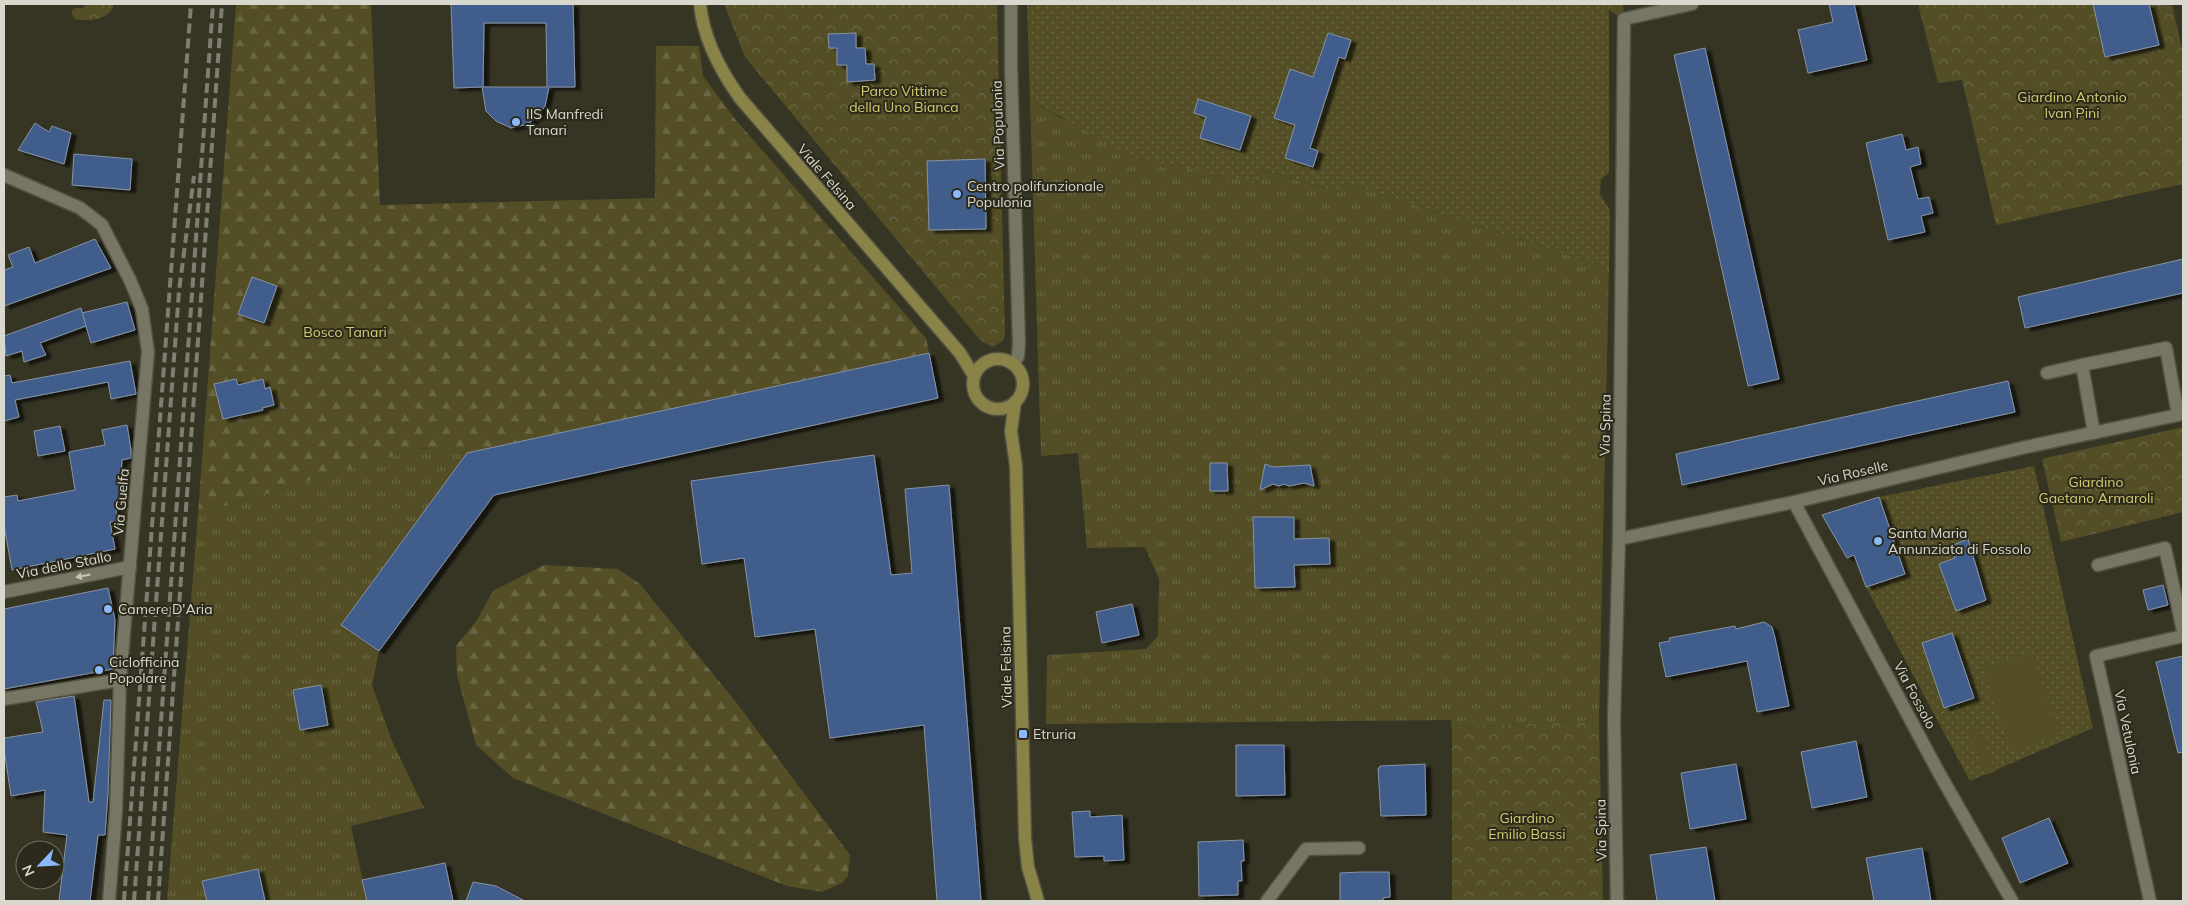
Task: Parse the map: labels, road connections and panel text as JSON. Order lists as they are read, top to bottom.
{
  "streets": {
    "street": [
      "Via Populonia",
      "Viale Felsina",
      "Via Spina",
      "Via Roselle",
      "Via Guelfa",
      "Via dello Stallo",
      "Via Fossolo",
      "Via Vetulonia"
    ]
  },
  "crossings": [
    ["Via Populonia", "Viale Felsina"],
    ["Via Spina", "Via Roselle"],
    ["Via Roselle", "Via Fossolo"],
    ["Via Guelfa", "Via dello Stallo"]
  ],
  "parks": [
    "Parco Vittime della Uno Bianca",
    "Giardino Antonio Ivan Pini",
    "Bosco Tanari",
    "Giardino Gaetano Armaroli",
    "Giardino Emilio Bassi"
  ],
  "places": {
    "other": [
      "IIS Manfredi Tanari",
      "Centro polifunzionale Populonia",
      "Santa Maria Annunziata di Fossolo",
      "Camere D'Aria",
      "Ciclofficina Popolare"
    ],
    "transit": ["Etruria"]
  },
  "north": "bottom left"
}
